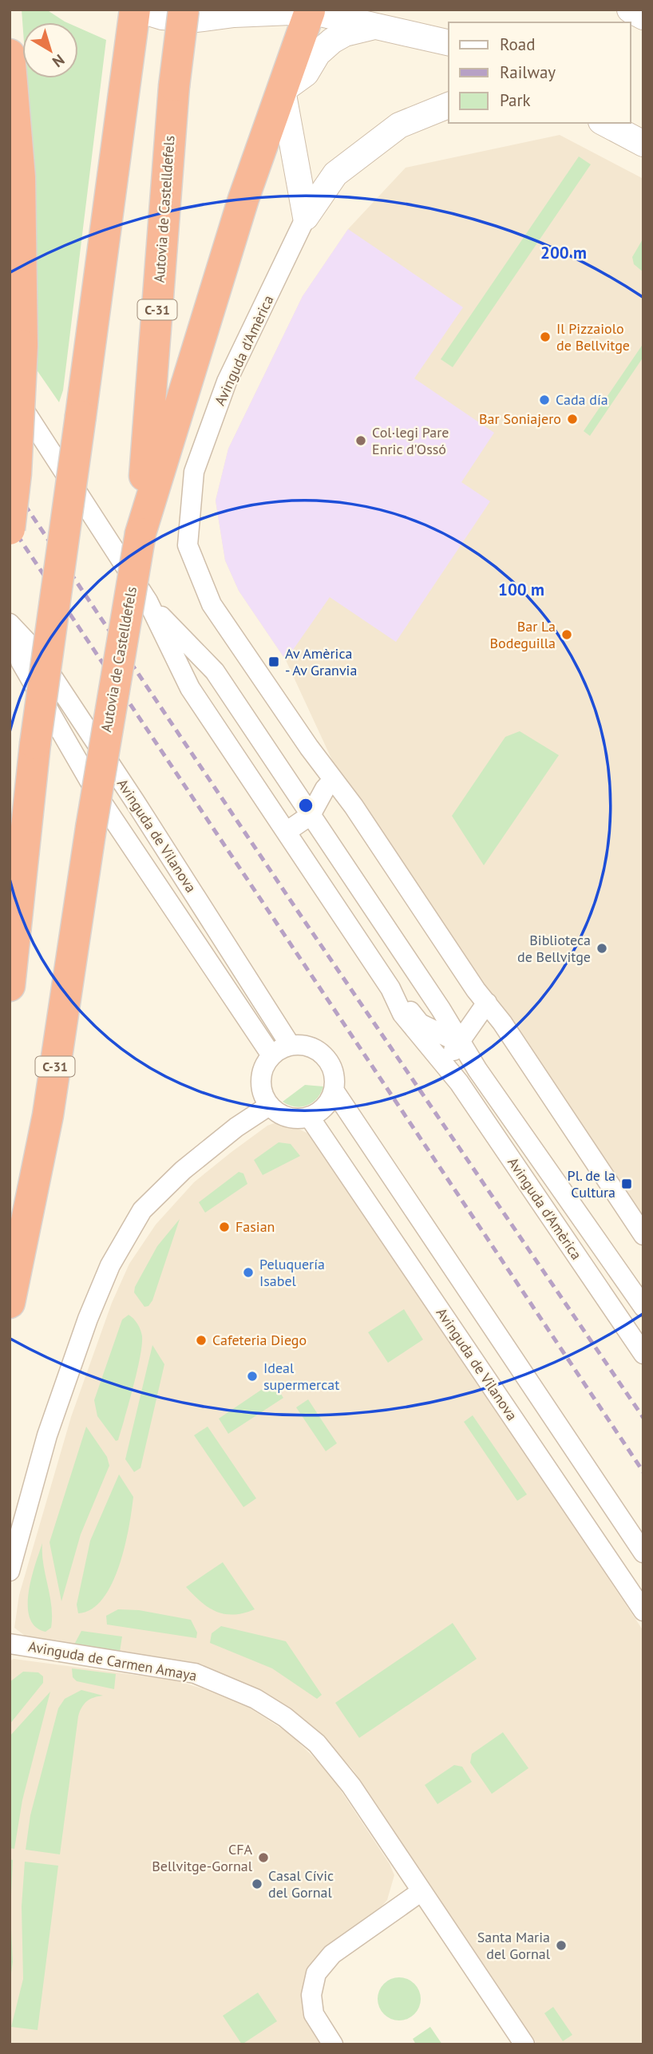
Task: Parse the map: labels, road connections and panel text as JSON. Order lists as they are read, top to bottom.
{
  "streets": {
    "highway": ["Autovia de Castelldefels", "C-31"],
    "street": ["Avinguda d'Amèrica", "Avinguda de Vilanova", "Avinguda de Carmen Amaya"]
  },
  "places": {
    "other": [
      "Il Pizzaiolo de Bellvitge",
      "Cada día",
      "Bar Soniajero",
      "Col·legi Pare Enric d'Ossó",
      "Bar La Bodeguilla",
      "Biblioteca de Bellvitge",
      "Fasian",
      "Peluquería Isabel",
      "Cafeteria Diego",
      "Ideal supermercat",
      "CFA Bellvitge-Gornal",
      "Casal Cívic del Gornal",
      "Santa Maria del Gornal"
    ],
    "transit": ["Av Amèrica - Av Granvia", "Pl. de la Cultura"]
  },
  "legend": ["Road", "Railway", "Park"],
  "north": "bottom right",
  "rings": ["200 m", "100 m"]
}
